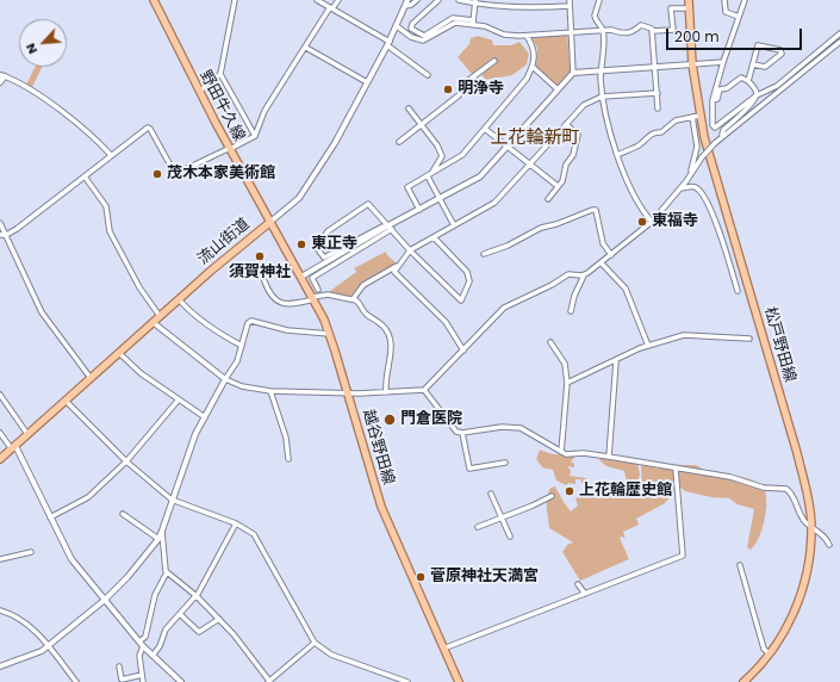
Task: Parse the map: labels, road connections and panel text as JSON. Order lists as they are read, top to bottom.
{
  "streets": {
    "main road": [
      "野田牛久線",
      "流山街道",
      "松戸野田線",
      "越谷野田線"
    ]
  },
  "crossings": [
    ["野田牛久線", "流山街道"],
    ["野田牛久線", "越谷野田線"],
    ["流山街道", "越谷野田線"]
  ],
  "districts": ["上花輪新町"],
  "places": [
    "明浄寺",
    "茂木本家美術館",
    "東福寺",
    "東正寺",
    "須賀神社",
    "門倉医院",
    "上花輪歴史館",
    "菅原神社天満宮"
  ],
  "scale_bar": "200 m",
  "north": "bottom left"
}
